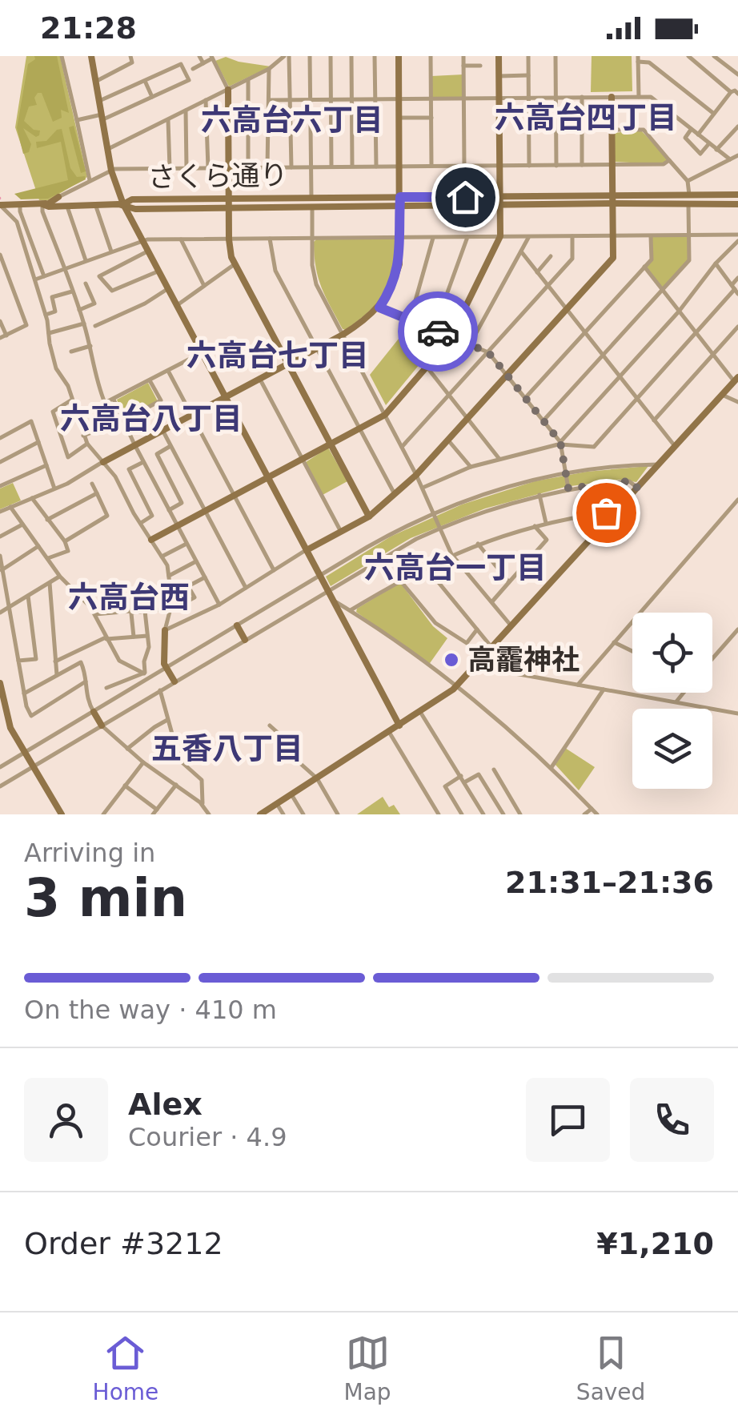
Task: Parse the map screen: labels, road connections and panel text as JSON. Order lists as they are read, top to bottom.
{
  "streets": {
    "street": ["さくら通り"]
  },
  "districts": [
    "六高台四丁目",
    "六高台六丁目",
    "六高台七丁目",
    "六高台八丁目",
    "六高台一丁目",
    "六高台西",
    "五香八丁目"
  ],
  "places": ["高靇神社"],
  "page": {
    "status": "21:28",
    "heading": ["3 min", "Arriving in", "21:31–21:36"],
    "panel": [
      "Alex",
      "Courier · 4.9",
      "Order #3212",
      "¥1,210"
    ],
    "bar": "On the way · 410 m",
    "tabs": ["Home", "Map", "Saved"]
  }
}
